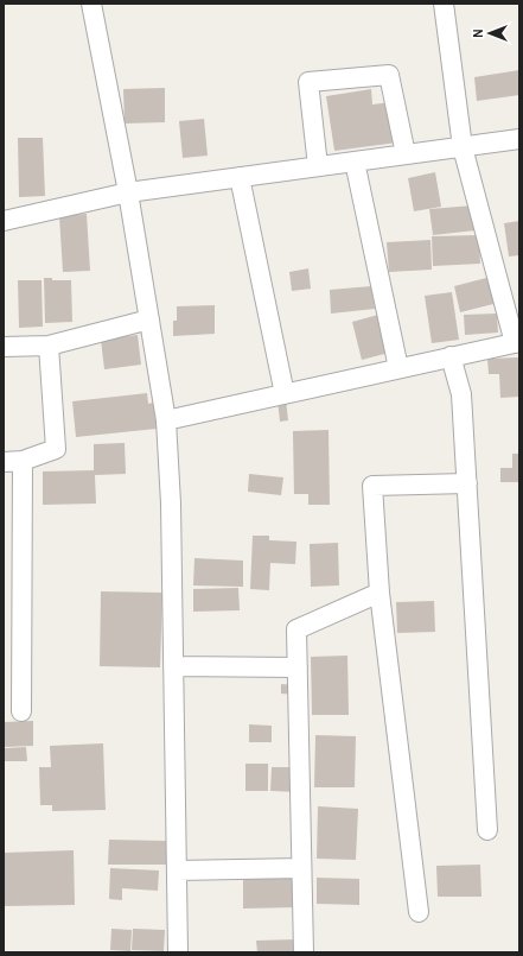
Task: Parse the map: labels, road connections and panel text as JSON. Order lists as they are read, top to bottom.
{
  "north": "left"
}
